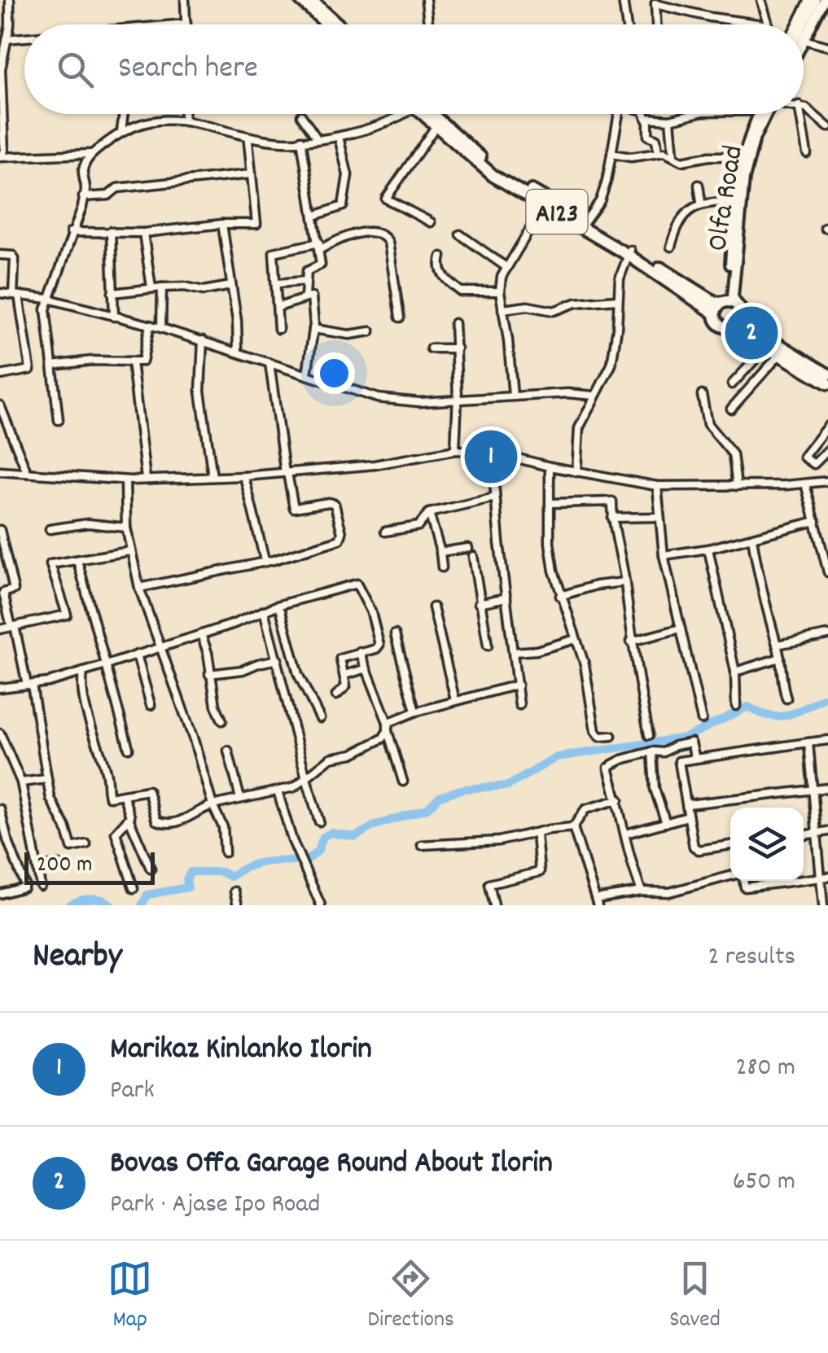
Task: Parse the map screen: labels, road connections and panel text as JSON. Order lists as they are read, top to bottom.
{
  "streets": {
    "highway": ["A123"],
    "main road": ["Olfa Road"]
  },
  "crossings": [
    ["Olfa Road", "A123"]
  ],
  "scale_bar": "200 m",
  "page": {
    "search": "Search here",
    "pins": ["2", "1"],
    "scale": "200 m",
    "heading": ["Nearby", "2 results"],
    "list": [
      {
        "mark": "1",
        "name": "Marikaz Kinlanko Ilorin",
        "note": "Park",
        "value": "280 m"
      },
      {
        "mark": "2",
        "name": "Bovas Offa Garage Round About Ilorin",
        "note": "Park · Ajase Ipo Road",
        "value": "650 m"
      }
    ],
    "nav": ["Map", "Directions", "Saved"]
  }
}
